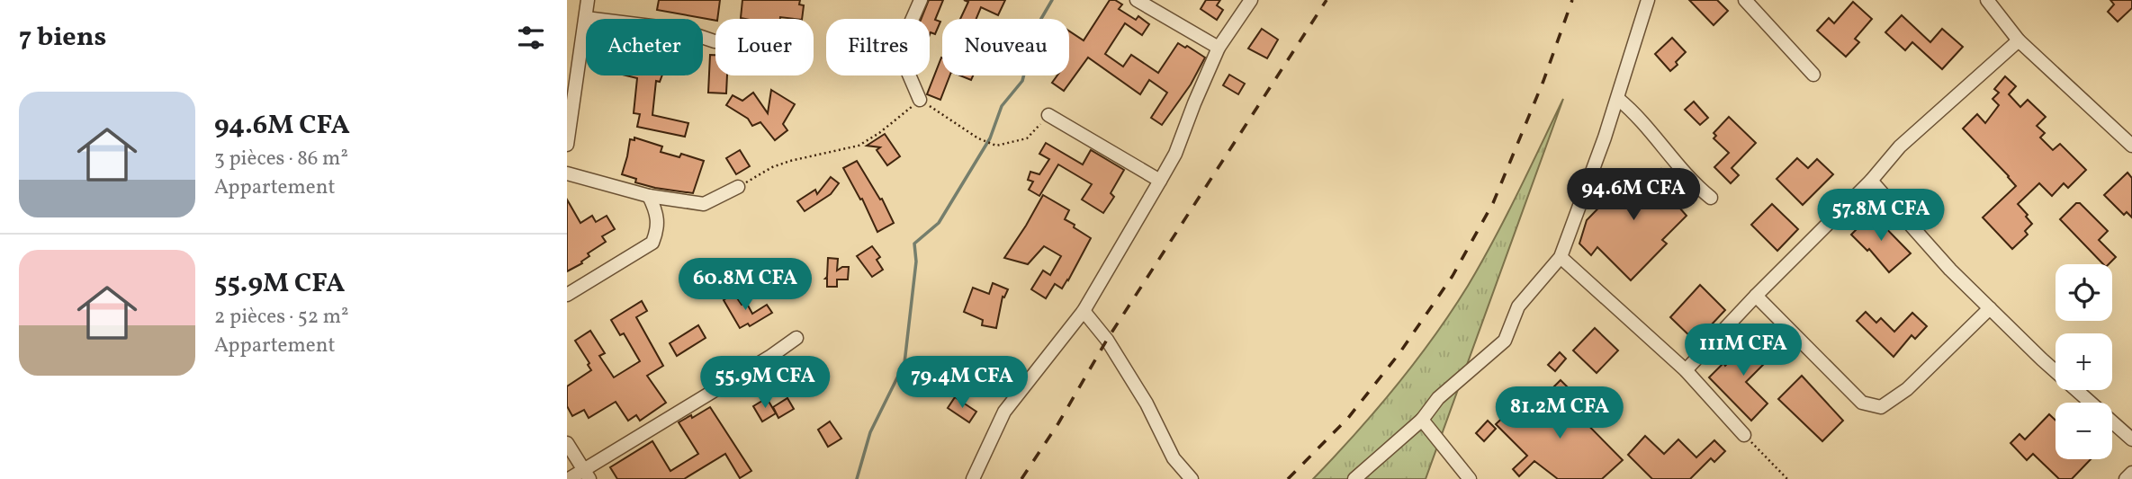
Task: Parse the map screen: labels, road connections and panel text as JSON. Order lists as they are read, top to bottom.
{
  "page": {
    "heading": "7 biens",
    "chip": [
      "Acheter",
      "Louer",
      "Filtres",
      "Nouveau"
    ],
    "list": [
      {
        "name": "94.6M CFA",
        "note": "3 pièces · 86 m² · Appartement"
      },
      {
        "name": "55.9M CFA",
        "note": "2 pièces · 52 m² · Appartement"
      }
    ],
    "price": [
      "94.6M CFA",
      "57.8M CFA",
      "60.8M CFA",
      "111M CFA",
      "55.9M CFA",
      "79.4M CFA",
      "81.2M CFA"
    ],
    "map_buttons": ["+", "−"]
  }
}
